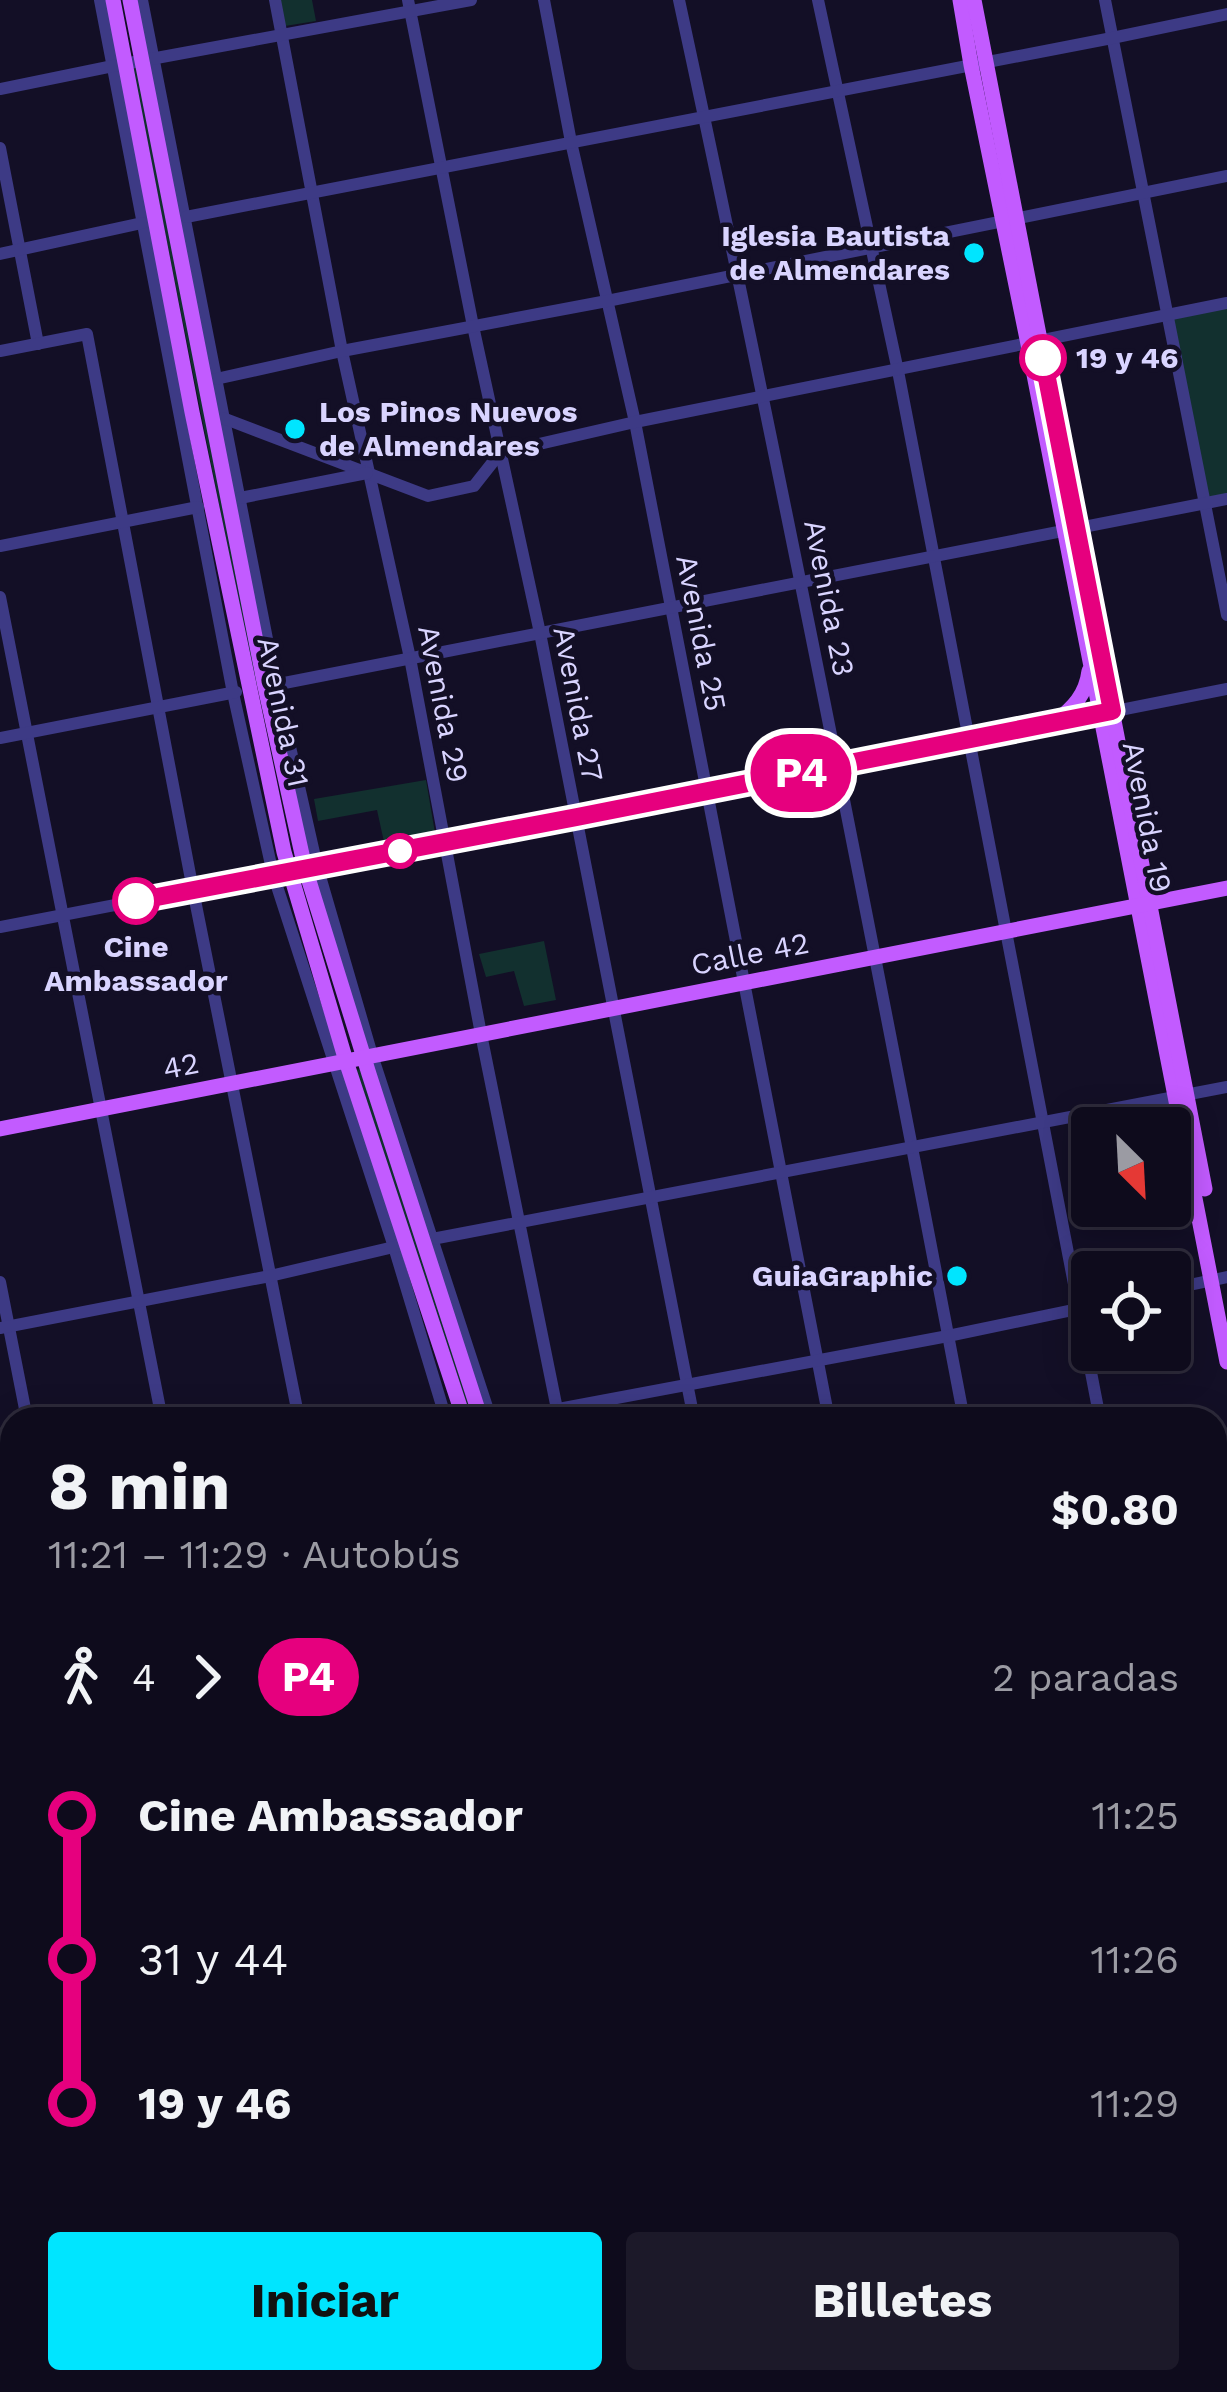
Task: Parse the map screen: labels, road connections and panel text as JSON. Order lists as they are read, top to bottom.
{
  "streets": {
    "main road": [
      "Avenida 31",
      "Avenida 19",
      "Calle 42",
      "42"
    ],
    "street": [
      "Avenida 23",
      "Avenida 25",
      "Avenida 29",
      "Avenida 27"
    ]
  },
  "crossings": [
    ["Avenida 23", "Calle 42"],
    ["Avenida 25", "Calle 42"],
    ["Avenida 29", "Calle 42"],
    ["Avenida 27", "Calle 42"],
    ["Avenida 31", "Calle 42"],
    ["Avenida 31", "42"],
    ["Avenida 19", "Calle 42"],
    ["Calle 42", "42"]
  ],
  "places": [
    "Iglesia Bautista de Almendares",
    "19 y 46",
    "Los Pinos Nuevos de Almendares",
    "Cine Ambassador",
    "GuiaGraphic"
  ],
  "lines": ["bus line P4"],
  "north": "bottom right",
  "page": {
    "on_map": "P4",
    "heading": ["8 min", "11:21 – 11:29 · Autobús", "$0.80"],
    "legs": ["4", "P4", "2 paradas"],
    "list": [
      {
        "name": "Cine Ambassador",
        "value": "11:25"
      },
      {
        "name": "31 y 44",
        "value": "11:26"
      },
      {
        "name": "19 y 46",
        "value": "11:29"
      }
    ],
    "buttons": ["Iniciar", "Billetes"]
  }
}
